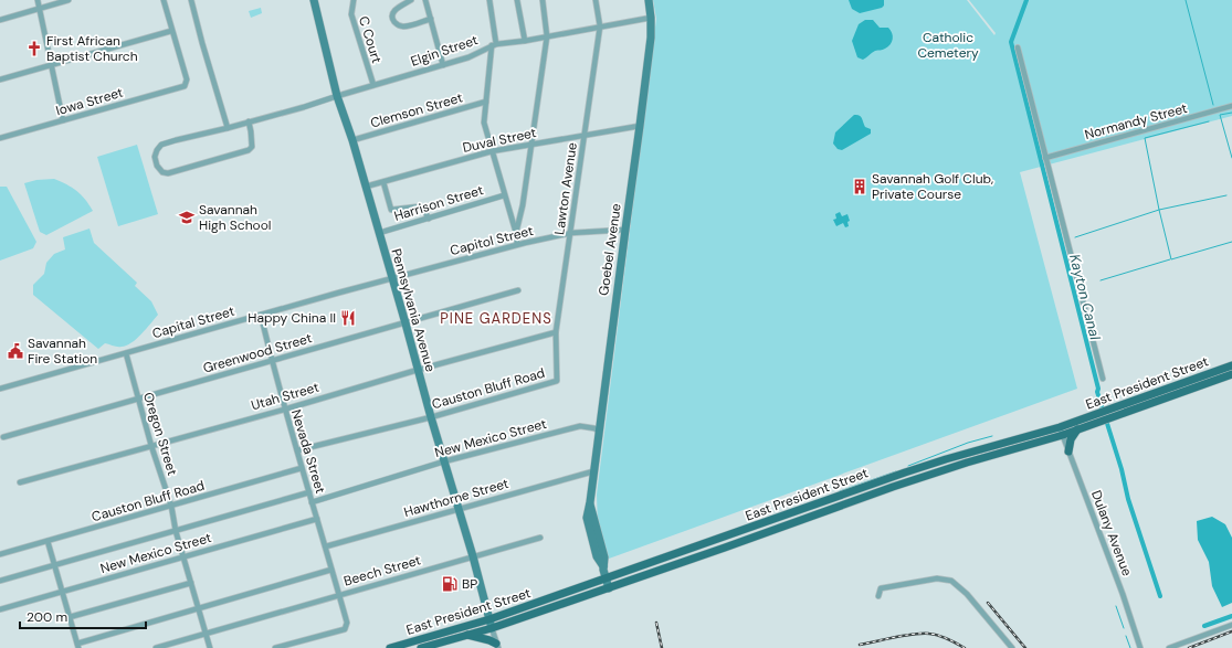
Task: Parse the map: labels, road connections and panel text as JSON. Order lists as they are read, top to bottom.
{
  "streets": {
    "main road": ["Goebel Avenue", "Pennsylvania Avenue", "East President Street"],
    "street": [
      "C Court",
      "Elgin Street",
      "Iowa Street",
      "Clemson Street",
      "Normandy Street",
      "Duval Street",
      "Lawton Avenue",
      "Harrison Street",
      "Capitol Street",
      "Capital Street",
      "Greenwood Street",
      "Causton Bluff Road",
      "Utah Street",
      "Oregon Street",
      "New Mexico Street",
      "Nevada Street",
      "Hawthorne Street",
      "Dulany Avenue",
      "Beech Street"
    ]
  },
  "crossings": [
    ["C Court", "Elgin Street"],
    ["Elgin Street", "Lawton Avenue"],
    ["Elgin Street", "Goebel Avenue"],
    ["Elgin Street", "Pennsylvania Avenue"],
    ["Clemson Street", "Pennsylvania Avenue"],
    ["Duval Street", "Lawton Avenue"],
    ["Duval Street", "Goebel Avenue"],
    ["Duval Street", "Pennsylvania Avenue"],
    ["Lawton Avenue", "Capitol Street"],
    ["Lawton Avenue", "Causton Bluff Road"],
    ["Lawton Avenue", "Utah Street"],
    ["Harrison Street", "Pennsylvania Avenue"],
    ["Capitol Street", "Goebel Avenue"],
    ["Capitol Street", "Pennsylvania Avenue"],
    ["Capitol Street", "Capital Street"],
    ["Goebel Avenue", "East President Street"],
    ["Goebel Avenue", "New Mexico Street"],
    ["Goebel Avenue", "Hawthorne Street"],
    ["Pennsylvania Avenue", "Capital Street"],
    ["Pennsylvania Avenue", "Greenwood Street"],
    ["Pennsylvania Avenue", "East President Street"],
    ["Pennsylvania Avenue", "Causton Bluff Road"],
    ["Pennsylvania Avenue", "Utah Street"],
    ["Pennsylvania Avenue", "New Mexico Street"],
    ["Pennsylvania Avenue", "Hawthorne Street"],
    ["Pennsylvania Avenue", "Beech Street"],
    ["Capital Street", "Oregon Street"],
    ["Capital Street", "Nevada Street"],
    ["Greenwood Street", "Oregon Street"],
    ["Greenwood Street", "Nevada Street"],
    ["East President Street", "Dulany Avenue"],
    ["Causton Bluff Road", "Oregon Street"],
    ["Causton Bluff Road", "Nevada Street"],
    ["Utah Street", "Oregon Street"],
    ["Utah Street", "Nevada Street"],
    ["Oregon Street", "New Mexico Street"],
    ["New Mexico Street", "Nevada Street"],
    ["Nevada Street", "Hawthorne Street"],
    ["Nevada Street", "Beech Street"]
  ],
  "districts": ["PINE GARDENS"],
  "water": ["Kayton Canal"],
  "parks": ["Catholic Cemetery"],
  "places": {
    "church": ["First African Baptist Church"],
    "building": ["Savannah Golf Club, Private Course"],
    "school or university": ["Savannah High School"],
    "restaurant": ["Happy China II"],
    "public building": ["Savannah Fire Station"],
    "fuel station": ["BP"]
  },
  "scale_bar": "200 m"
}
